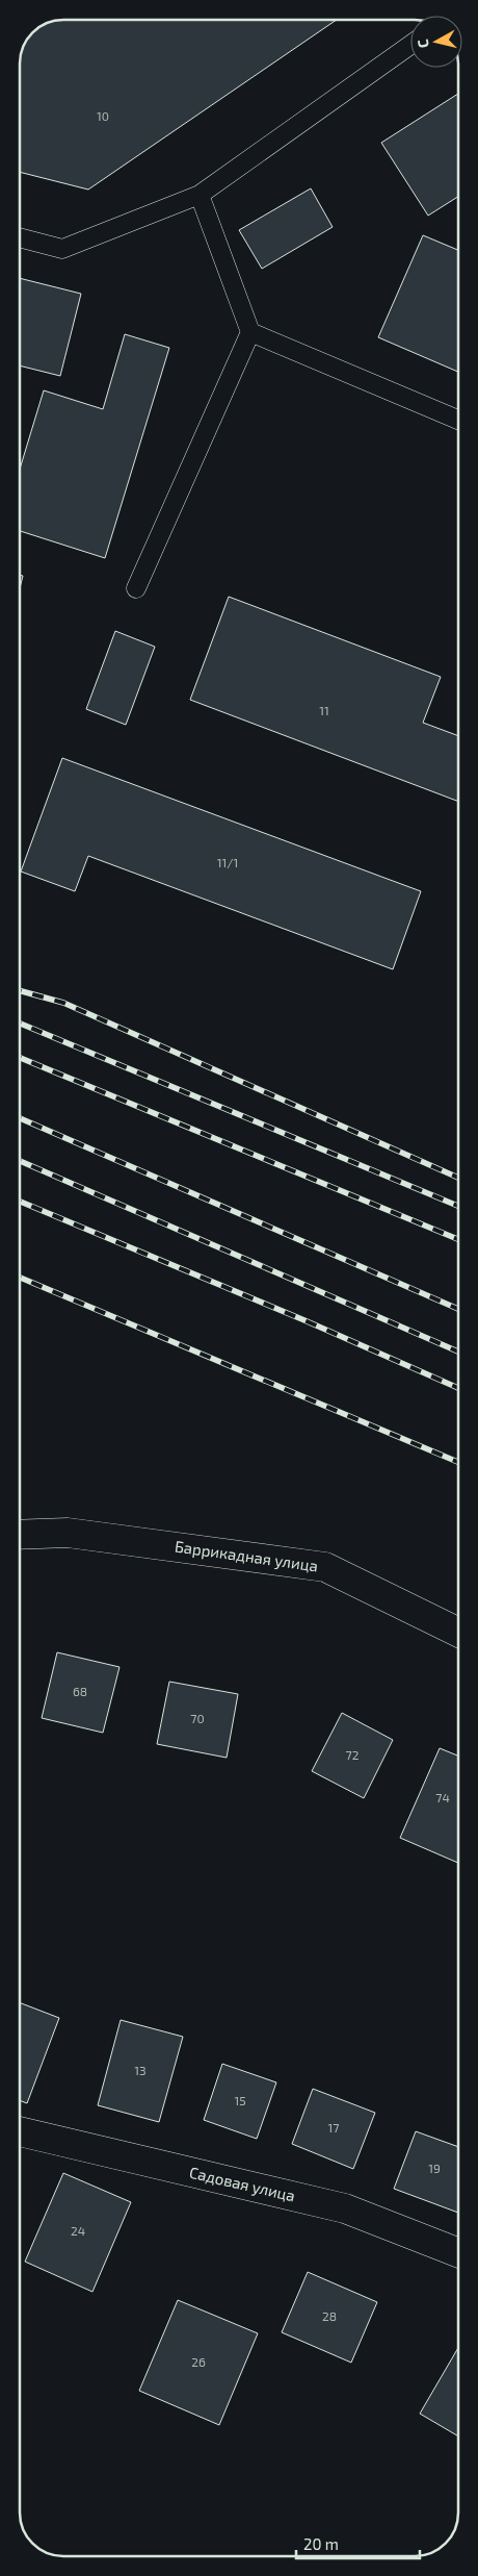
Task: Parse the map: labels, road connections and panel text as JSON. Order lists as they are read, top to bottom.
{
  "streets": {
    "street": ["Баррикадная улица", "Садовая улица"]
  },
  "house_numbers": [
    "10",
    "11",
    "11/1",
    "68",
    "70",
    "72",
    "74",
    "13",
    "15",
    "17",
    "19",
    "24",
    "28",
    "26"
  ],
  "scale_bar": "20 m",
  "north": "left"
}
